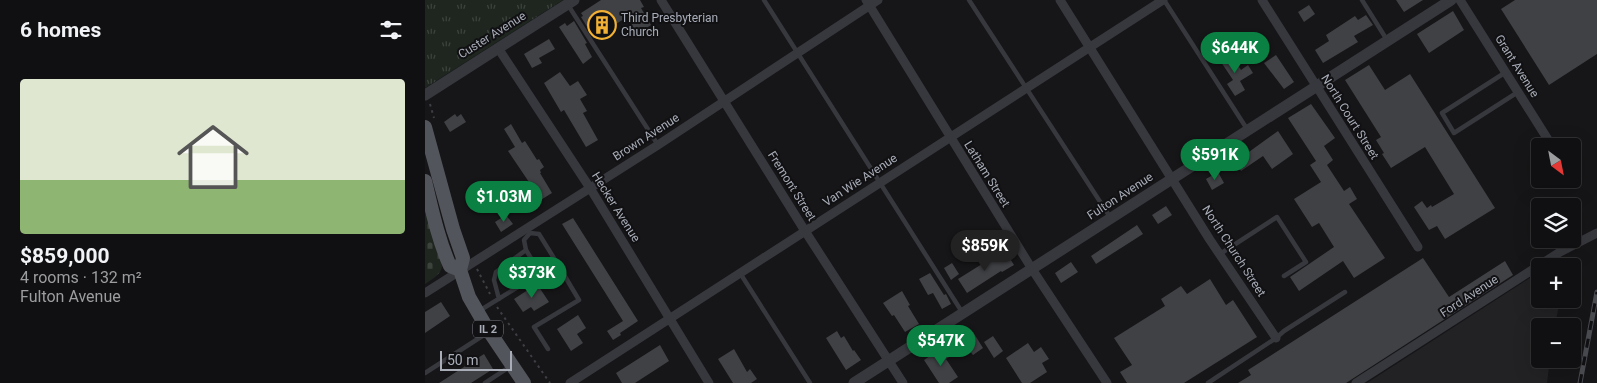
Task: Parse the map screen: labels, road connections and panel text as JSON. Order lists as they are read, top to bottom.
{
  "streets": {
    "main road": ["IL 2"],
    "street": [
      "Custer Avenue",
      "Grant Avenue",
      "North Court Street",
      "Brown Avenue",
      "Latham Street",
      "Van Wie Avenue",
      "Fremont Street",
      "Fulton Avenue",
      "Hecker Avenue",
      "North Church Street",
      "Ford Avenue"
    ]
  },
  "crossings": [
    ["Custer Avenue", "Hecker Avenue"],
    ["North Court Street", "Fulton Avenue"],
    ["Brown Avenue", "Latham Street"],
    ["Brown Avenue", "Fremont Street"],
    ["Brown Avenue", "Hecker Avenue"],
    ["Brown Avenue", "IL 2"],
    ["Latham Street", "Van Wie Avenue"],
    ["Latham Street", "Fulton Avenue"],
    ["Van Wie Avenue", "Fremont Street"],
    ["Van Wie Avenue", "Hecker Avenue"],
    ["Van Wie Avenue", "North Church Street"],
    ["Fremont Street", "Fulton Avenue"],
    ["Fulton Avenue", "North Church Street"]
  ],
  "places": {
    "building": ["Third Presbyterian Church"]
  },
  "scale_bar": "50 m",
  "north": "bottom right",
  "page": {
    "heading": "6 homes",
    "price": [
      "$644K",
      "$591K",
      "$1.03M",
      "$859K",
      "$373K",
      "$547K"
    ],
    "list": [
      {
        "name": "$859,000",
        "note": "4 rooms · 132 m² · Fulton Avenue"
      }
    ],
    "map_buttons": ["+", "−"],
    "scale": "50 m"
  }
}
